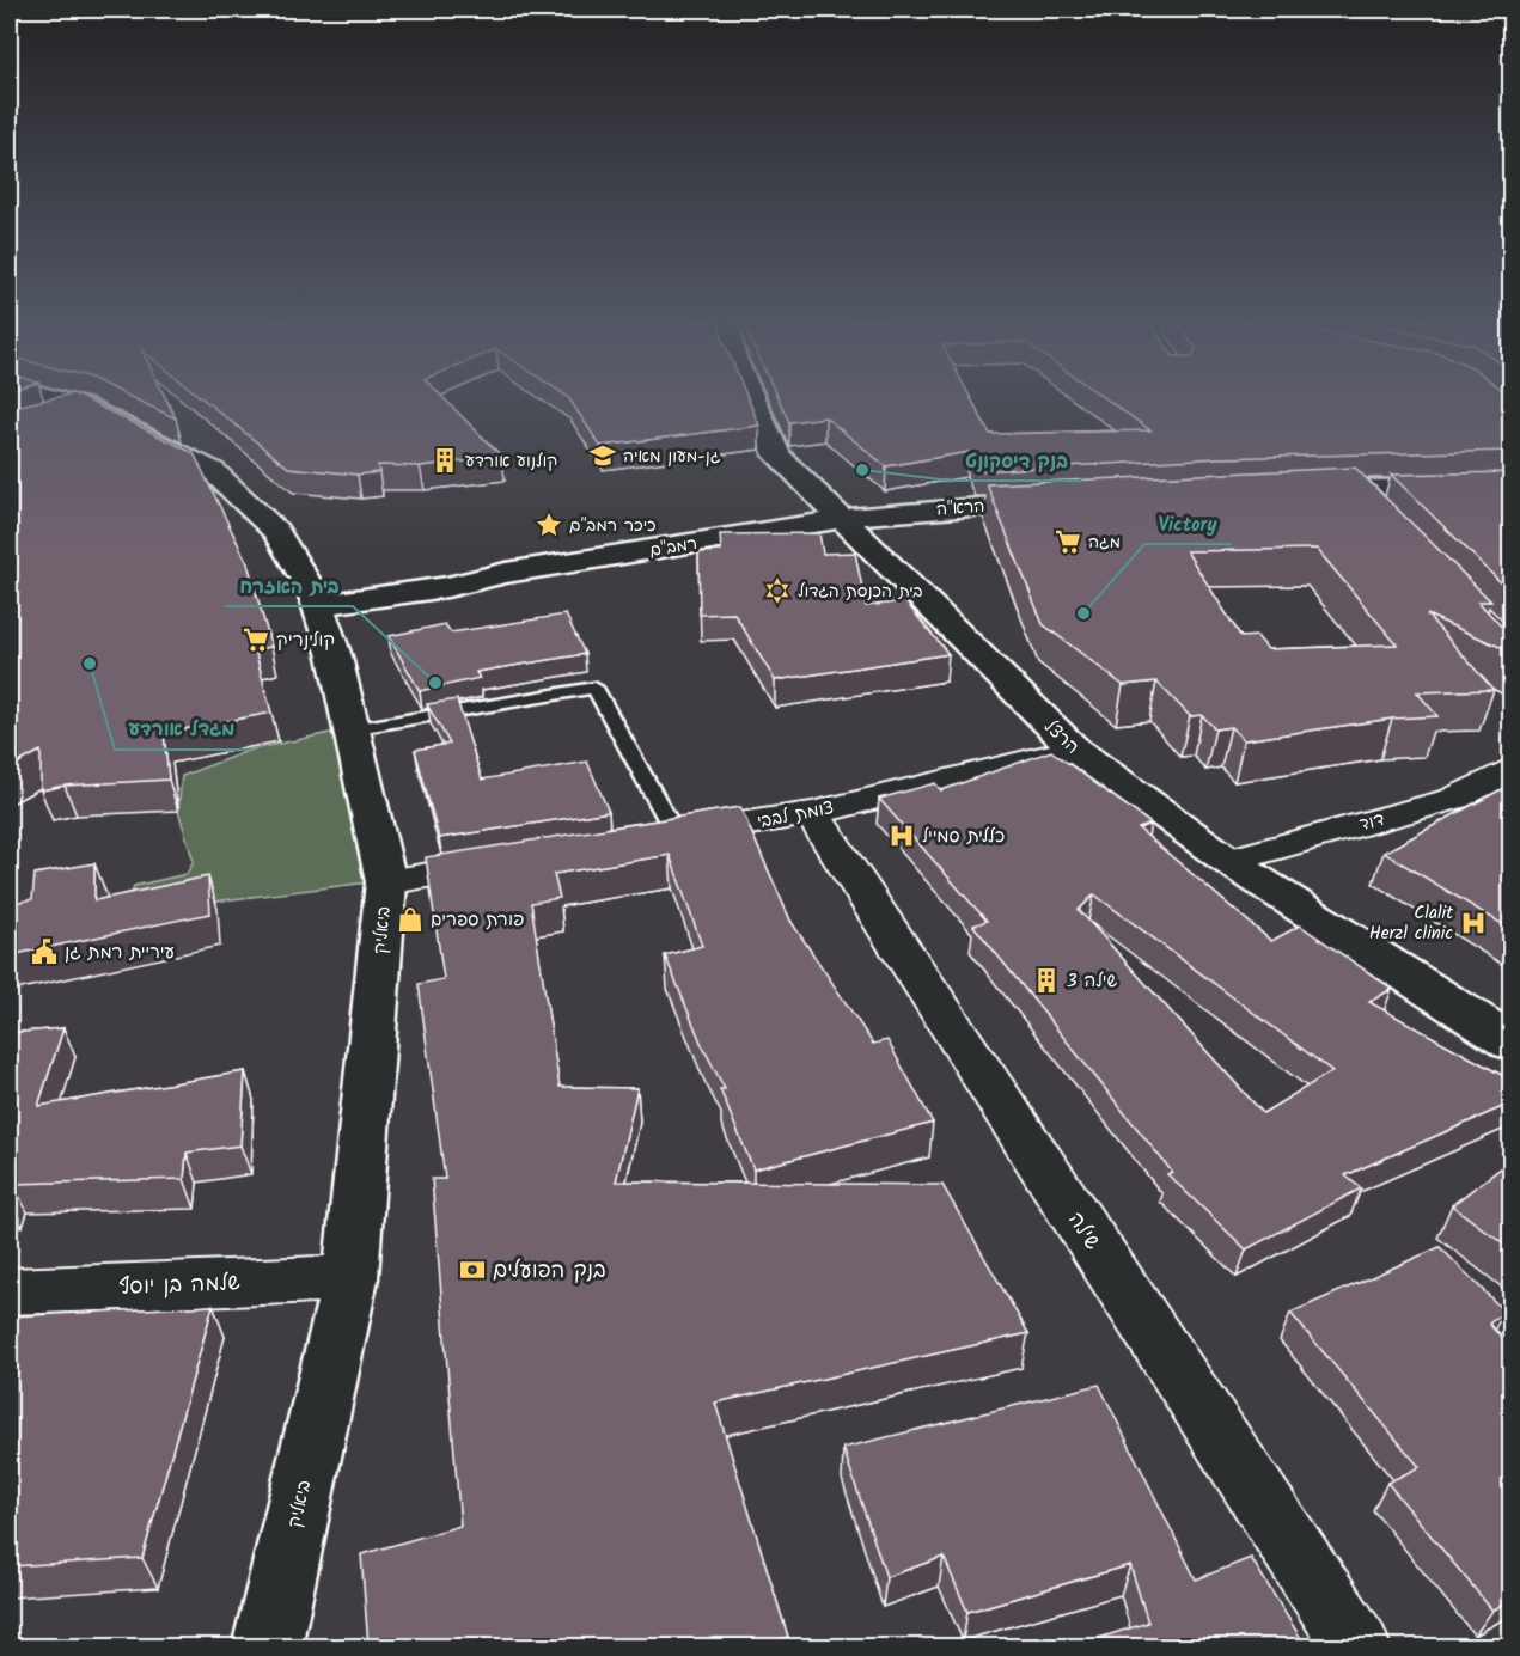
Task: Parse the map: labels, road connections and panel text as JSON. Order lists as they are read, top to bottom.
{
  "streets": {
    "street": [
      "הרא\"ה",
      "רמב\"ם",
      "הרצל",
      "צומת לבבי",
      "דוד",
      "ביאליק",
      "שילה",
      "שלמה בן יוסף"
    ]
  },
  "crossings": [
    ["הרא\"ה", "רמב\"ם"],
    ["הרא\"ה", "הרצל"],
    ["רמב\"ם", "הרצל"],
    ["רמב\"ם", "ביאליק"],
    ["הרצל", "צומת לבבי"],
    ["הרצל", "דוד"],
    ["צומת לבבי", "שילה"],
    ["ביאליק", "שלמה בן יוסף"]
  ],
  "places": {
    "school or university": ["גן-מעון מאיה"],
    "building": ["קולנוע אורדע", "שילה 3"],
    "other": [
      "בנק דיסקונט",
      "Victory",
      "מגדל אורדע",
      "בית האזרח"
    ],
    "place": ["כיכר רמב\"ם"],
    "supermarket": ["מגה", "קולינריק"],
    "synagogue": ["בית הכנסת הגדול"],
    "hospital": ["כללית סמייל", "Clalit Herzl clinic"],
    "shop": ["פורת ספרים"],
    "public building": ["עיריית רמת גן"],
    "bank": ["בנק הפועלים"]
  }
}
